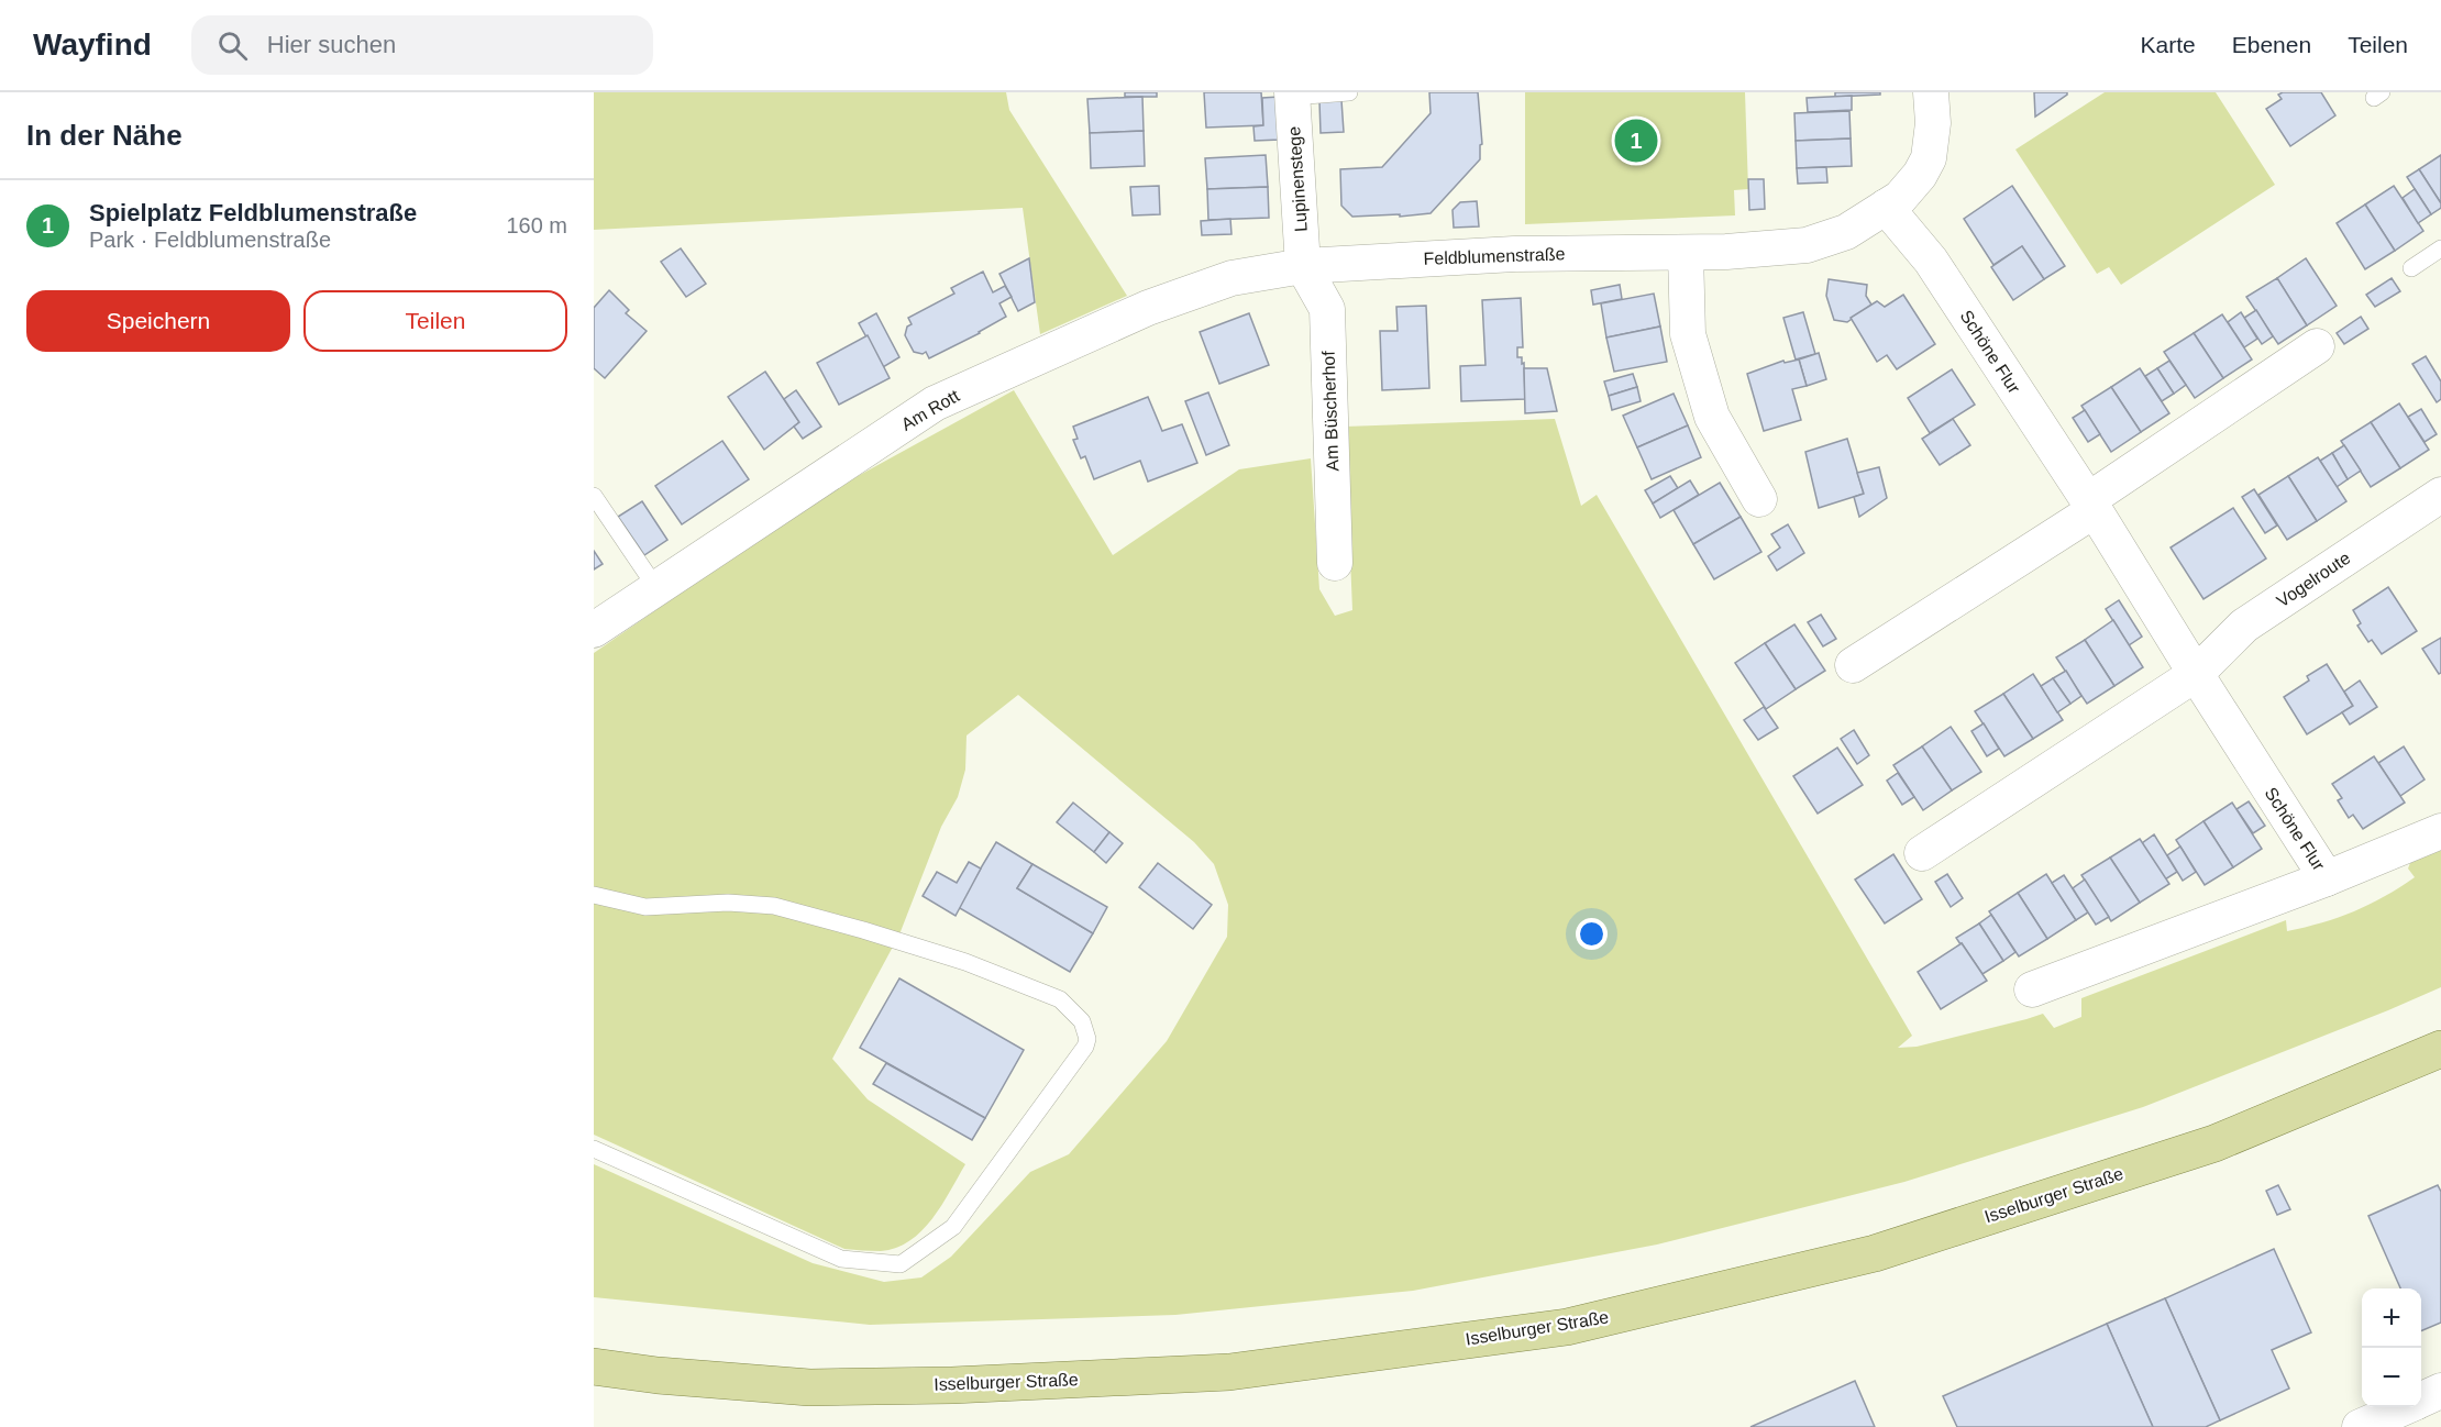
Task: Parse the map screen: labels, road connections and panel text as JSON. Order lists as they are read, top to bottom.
{
  "streets": {
    "main road": ["Isselburger Straße"],
    "street": [
      "Lupinenstege",
      "Feldblumenstraße",
      "Schöne Flur",
      "Am Rott",
      "Am Büscherhof",
      "Vogelroute"
    ]
  },
  "crossings": [
    ["Lupinenstege", "Feldblumenstraße"],
    ["Lupinenstege", "Am Rott"],
    ["Lupinenstege", "Am Büscherhof"],
    ["Feldblumenstraße", "Schöne Flur"],
    ["Feldblumenstraße", "Am Rott"],
    ["Feldblumenstraße", "Am Büscherhof"],
    ["Schöne Flur", "Vogelroute"],
    ["Am Rott", "Am Büscherhof"]
  ],
  "page": {
    "header": "Wayfind",
    "search": "Hier suchen",
    "nav": ["Karte", "Ebenen", "Teilen"],
    "heading": "In der Nähe",
    "pins": "1",
    "list": [
      {
        "mark": "1",
        "name": "Spielplatz Feldblumenstraße",
        "note": "Park · Feldblumenstraße",
        "value": "160 m"
      }
    ],
    "buttons": ["Speichern", "Teilen"],
    "map_buttons": ["+", "−"]
  }
}
